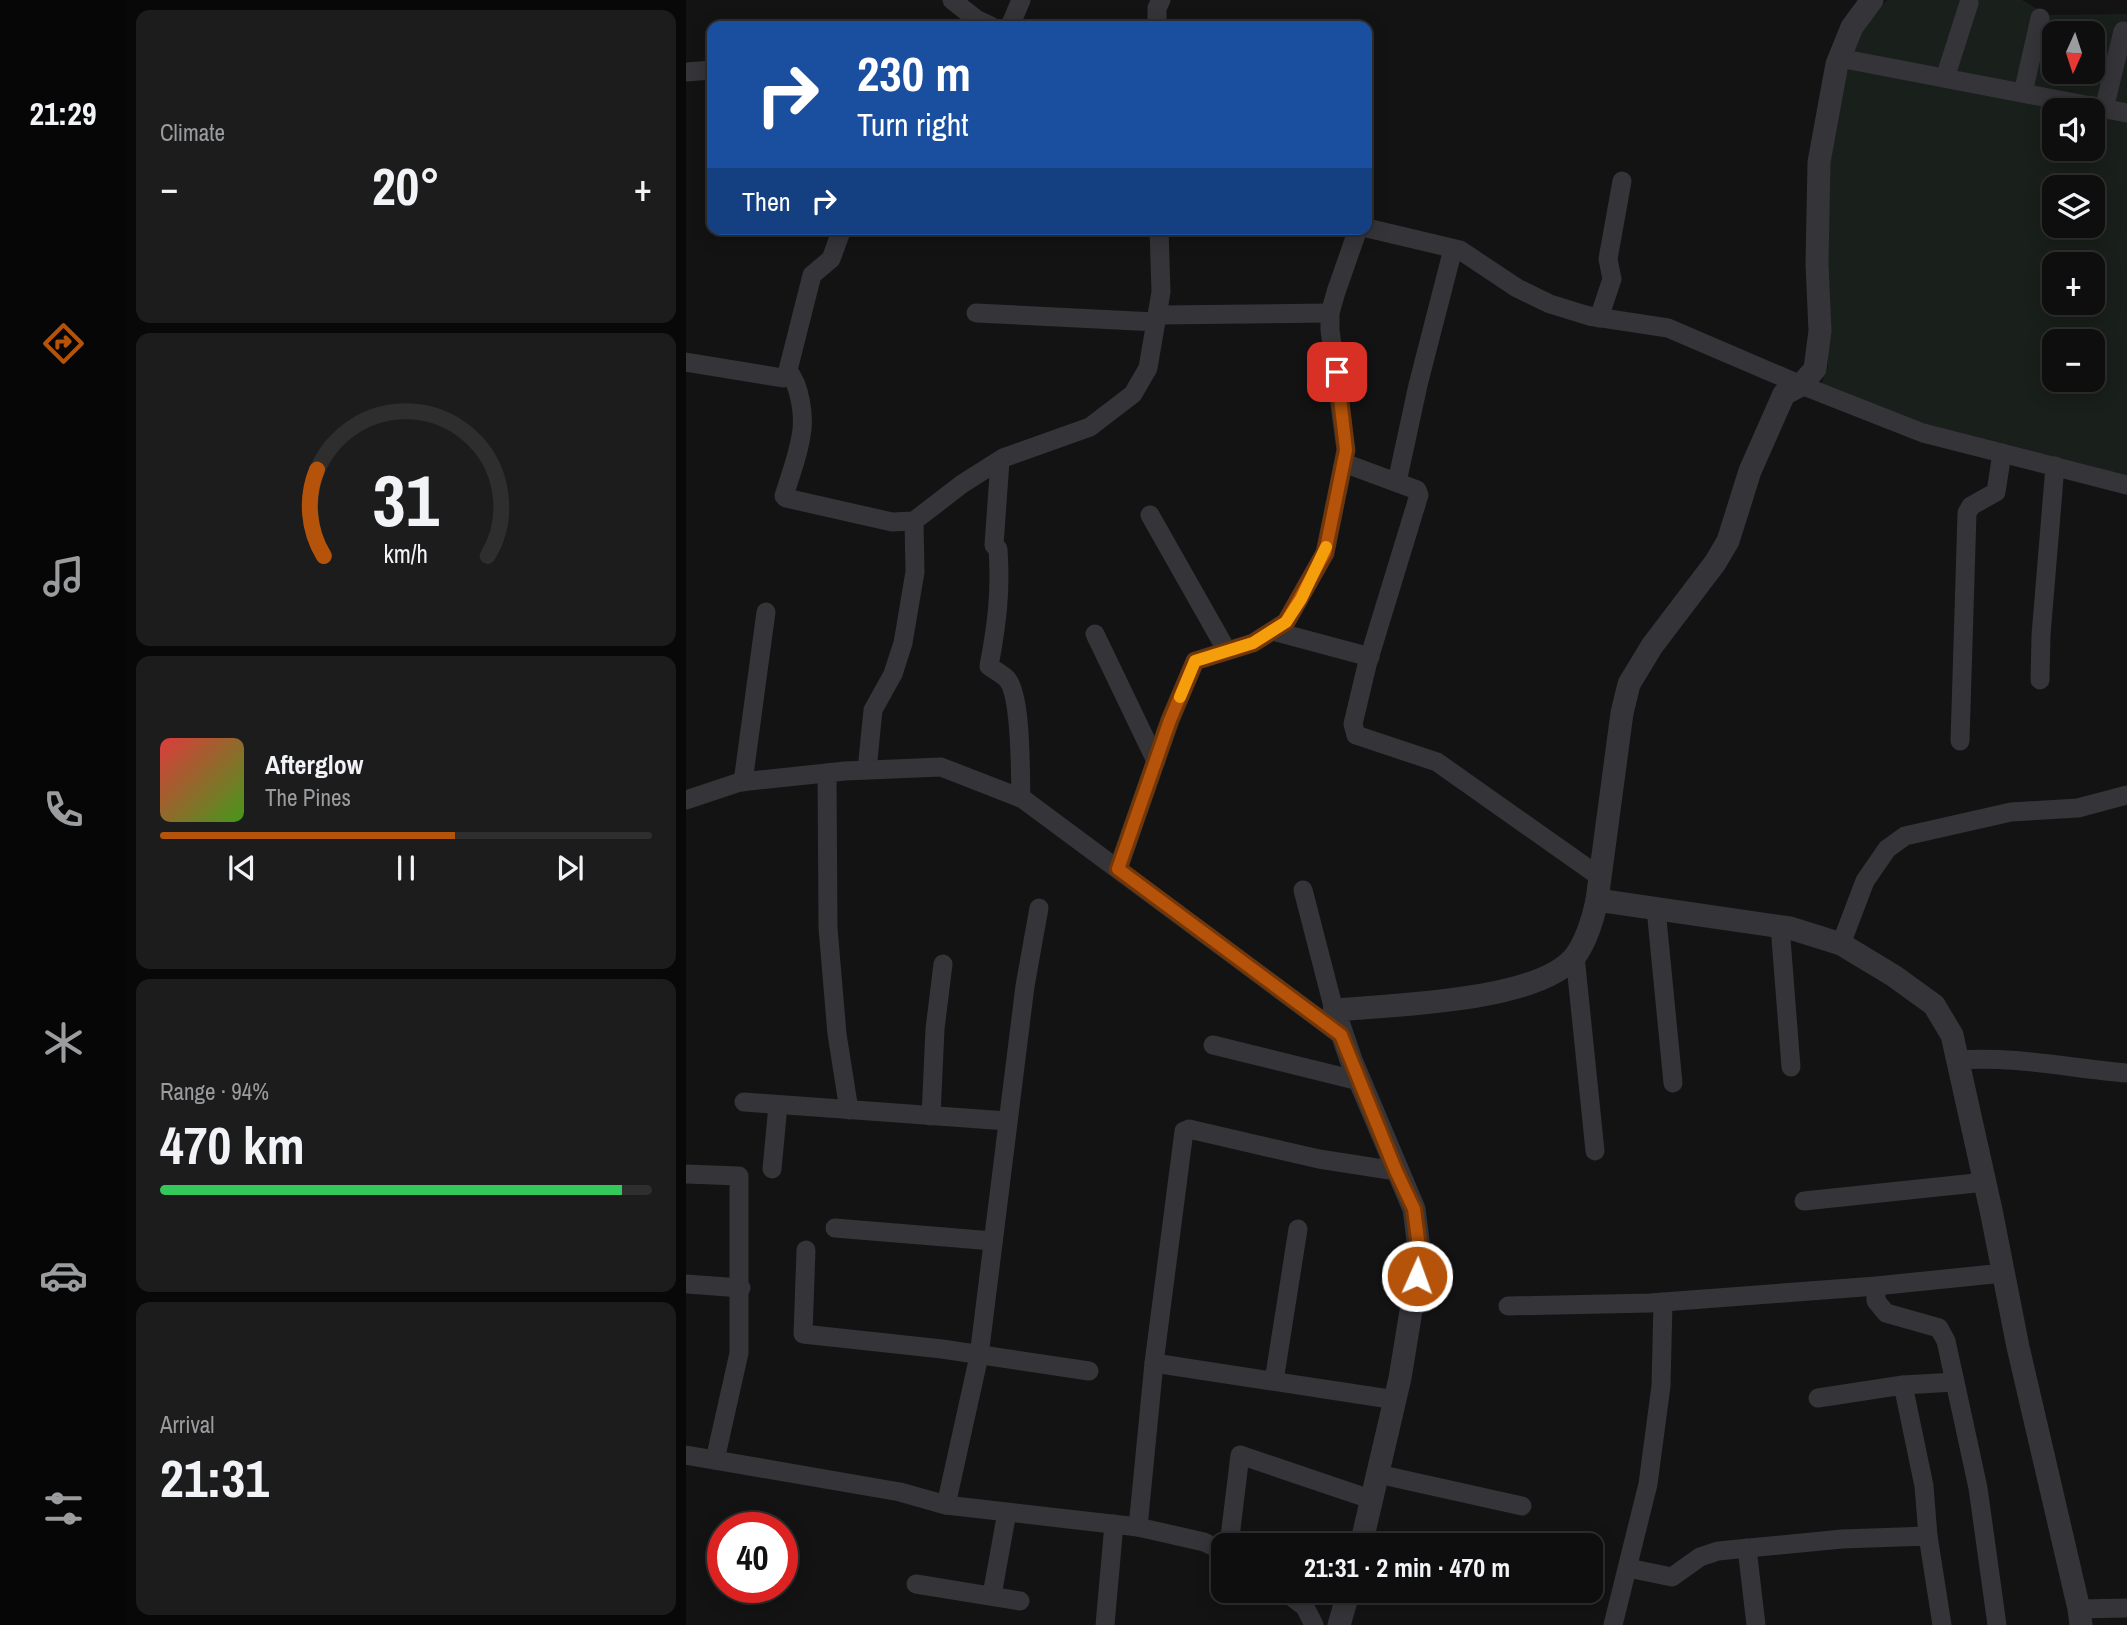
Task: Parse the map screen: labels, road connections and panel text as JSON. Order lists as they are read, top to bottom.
{
  "north": "bottom",
  "page": {
    "tabs": "21:29",
    "tile": [
      "Climate",
      ["Range · 94%", "470 km"],
      ["Arrival", "21:31"]
    ],
    "map_buttons": ["+", "−"],
    "turn": ["230 m", "Turn right"],
    "heat": ["−", "20°", "+"],
    "then": "Then",
    "song": ["Afterglow", "The Pines"],
    "limit": "40",
    "trip": "21:31 · 2 min · 470 m",
    "gauge": ["31", "km/h"]
  }
}
